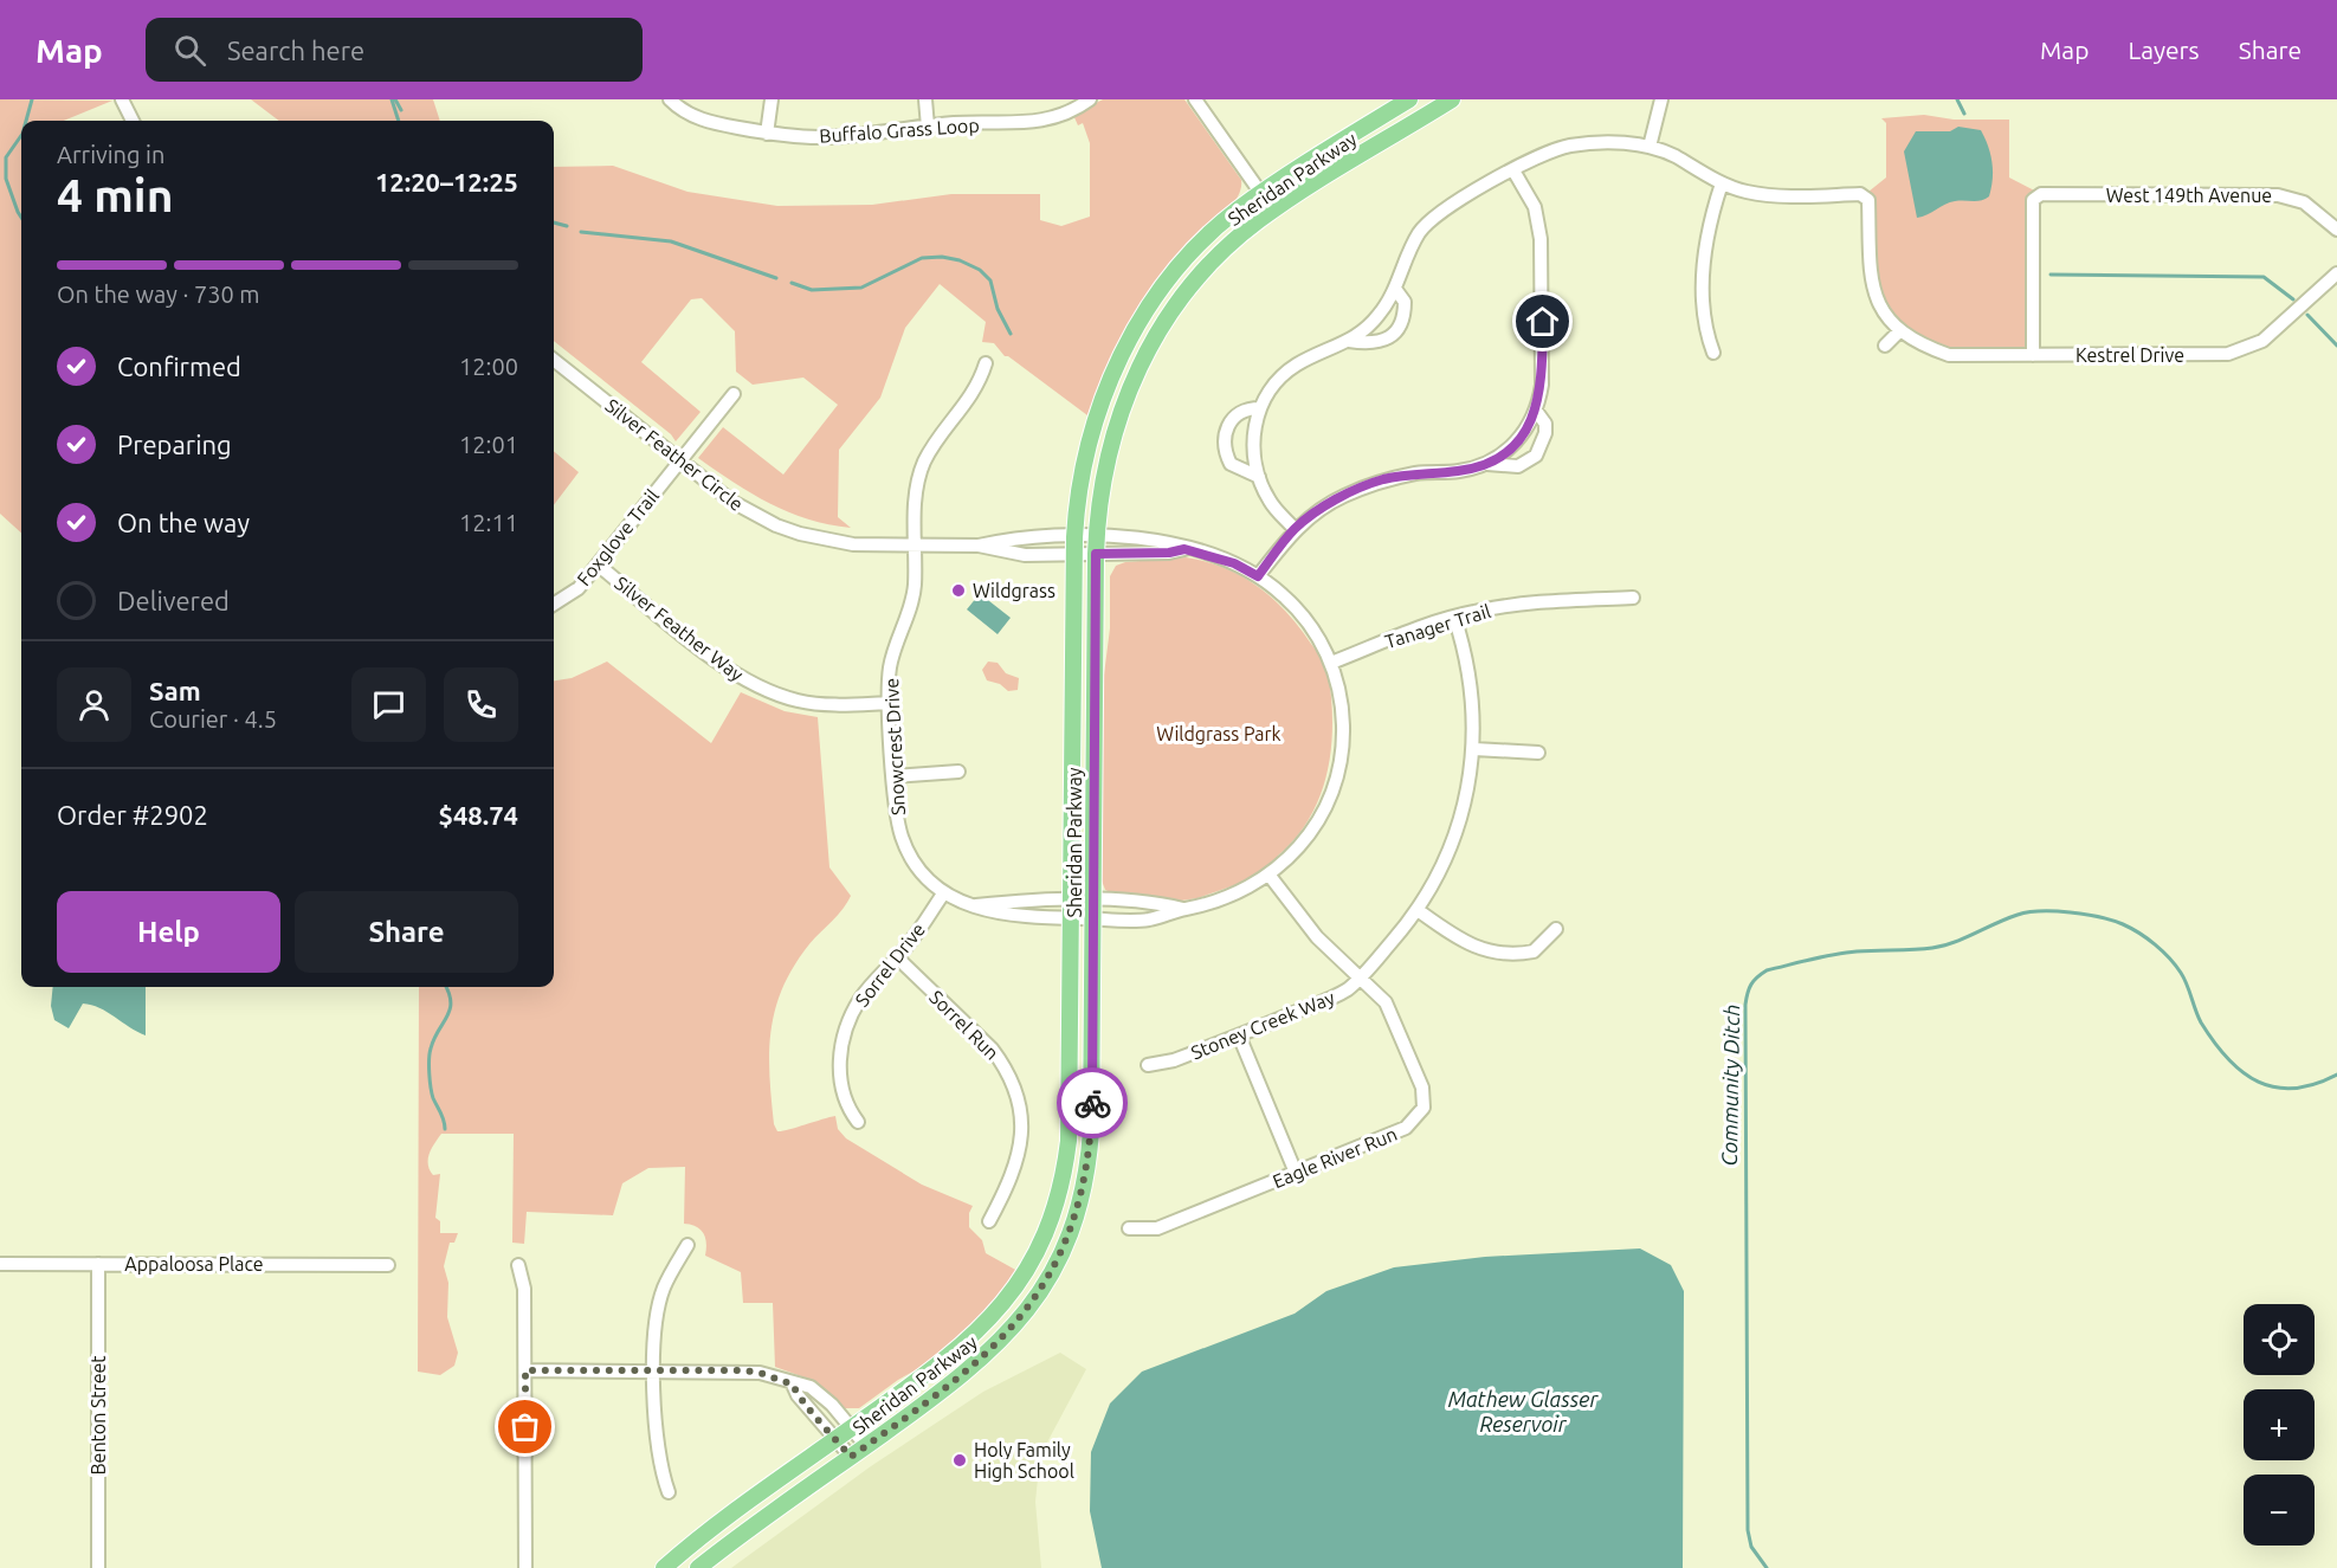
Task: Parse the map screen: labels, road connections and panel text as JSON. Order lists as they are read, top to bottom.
{
  "streets": {
    "main road": ["Sheridan Parkway"],
    "street": [
      "Buffalo Grass Loop",
      "West 149th Avenue",
      "Kestrel Drive",
      "Silver Feather Circle",
      "Foxglove Trail",
      "Tanager Trail",
      "Silver Feather Way",
      "Snowcrest Drive",
      "Sorrel Drive",
      "Sorrel Run",
      "Stoney Creek Way",
      "Eagle River Run",
      "Appaloosa Place",
      "Benton Street"
    ]
  },
  "crossings": [
    ["Sheridan Parkway", "Silver Feather Circle"],
    ["Sheridan Parkway", "Snowcrest Drive"],
    ["West 149th Avenue", "Kestrel Drive"],
    ["Silver Feather Circle", "Foxglove Trail"],
    ["Silver Feather Circle", "Snowcrest Drive"],
    ["Foxglove Trail", "Silver Feather Way"],
    ["Tanager Trail", "Snowcrest Drive"],
    ["Tanager Trail", "Stoney Creek Way"],
    ["Silver Feather Way", "Snowcrest Drive"],
    ["Snowcrest Drive", "Sorrel Drive"],
    ["Snowcrest Drive", "Eagle River Run"],
    ["Sorrel Drive", "Sorrel Run"],
    ["Stoney Creek Way", "Eagle River Run"],
    ["Appaloosa Place", "Benton Street"]
  ],
  "water": ["Community Ditch", "Mathew Glasser Reservoir"],
  "parks": ["Wildgrass Park"],
  "places": ["Wildgrass", "Holy Family High School"],
  "page": {
    "header": "Map",
    "search": "Search here",
    "nav": ["Map", "Layers", "Share"],
    "heading": ["4 min", "Arriving in", "12:20–12:25"],
    "panel": [
      "Sam",
      "Courier · 4.5",
      "Order #2902",
      "$48.74"
    ],
    "bar": "On the way · 730 m",
    "list": [
      ["Confirmed", "12:00"],
      ["Preparing", "12:01"],
      ["On the way", "12:11"],
      "Delivered"
    ],
    "buttons": ["Help", "Share"],
    "map_buttons": ["+", "−"]
  }
}
